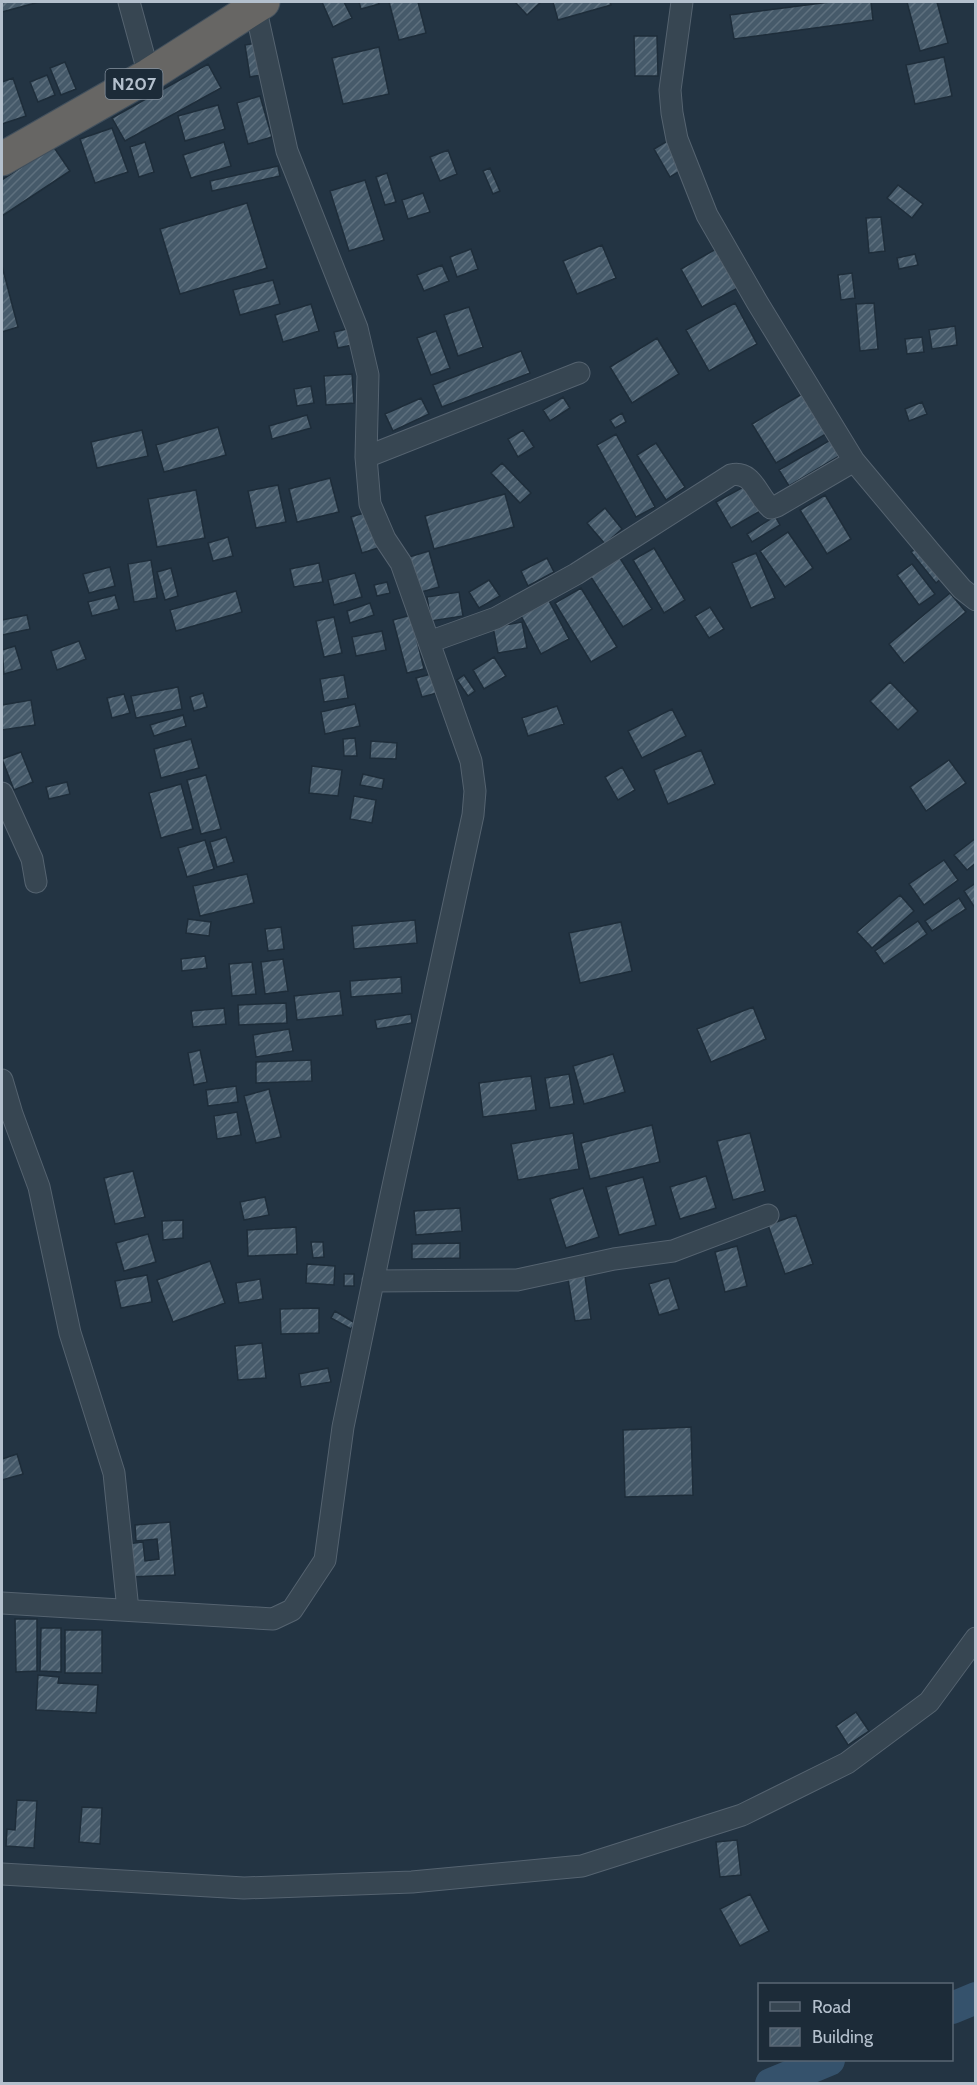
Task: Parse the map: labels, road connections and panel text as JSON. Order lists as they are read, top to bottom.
{
  "streets": {
    "highway": ["N207"]
  },
  "legend": ["Road", "Building"]
}
